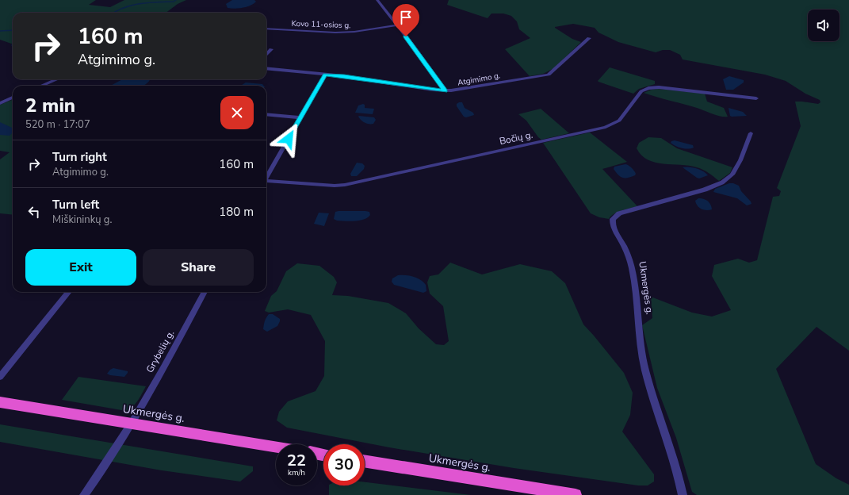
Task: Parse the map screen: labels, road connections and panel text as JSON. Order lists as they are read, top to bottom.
{
  "streets": {
    "highway": ["Ukmergės g."],
    "street": [
      "Kovo 11-osios g.",
      "Atgimimo g.",
      "Bočių g.",
      "Grybelių g."
    ]
  },
  "crossings": [
    ["Ukmergės g.", "Grybelių g."]
  ],
  "page": {
    "turn": ["160 m", "Atgimimo g."],
    "heading": ["2 min", "520 m · 17:07"],
    "list": [
      {
        "name": "Turn right",
        "note": "Atgimimo g.",
        "value": "160 m"
      },
      {
        "name": "Turn left",
        "note": "Miškininkų g.",
        "value": "180 m"
      }
    ],
    "buttons": ["Exit", "Share"],
    "speed": "22 km/h",
    "limit": "30"
  }
}
